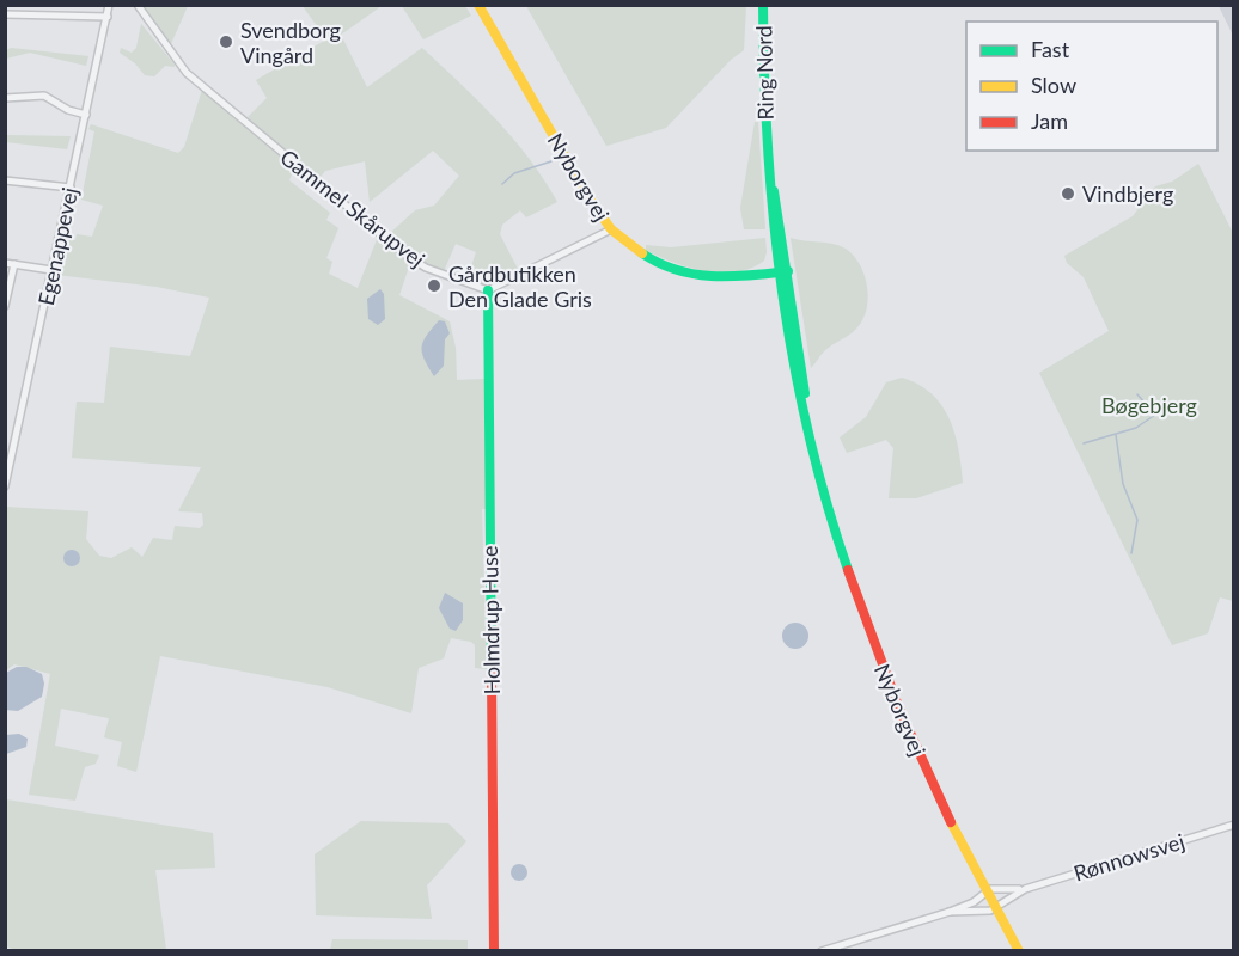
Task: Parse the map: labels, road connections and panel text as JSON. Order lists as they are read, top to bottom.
{
  "streets": {
    "street": [
      "Ring Nord",
      "Nyborgvej",
      "Gammel Skårupvej",
      "Egenappevej",
      "Holmdrup Huse",
      "Rønnowsvej"
    ]
  },
  "crossings": [
    ["Ring Nord", "Nyborgvej"],
    ["Nyborgvej", "Rønnowsvej"],
    ["Gammel Skårupvej", "Holmdrup Huse"]
  ],
  "parks": ["Bøgebjerg"],
  "places": ["Svendborg Vingård", "Vindbjerg", "Gårdbutikken Den Glade Gris"],
  "legend": ["Fast", "Slow", "Jam"]
}
